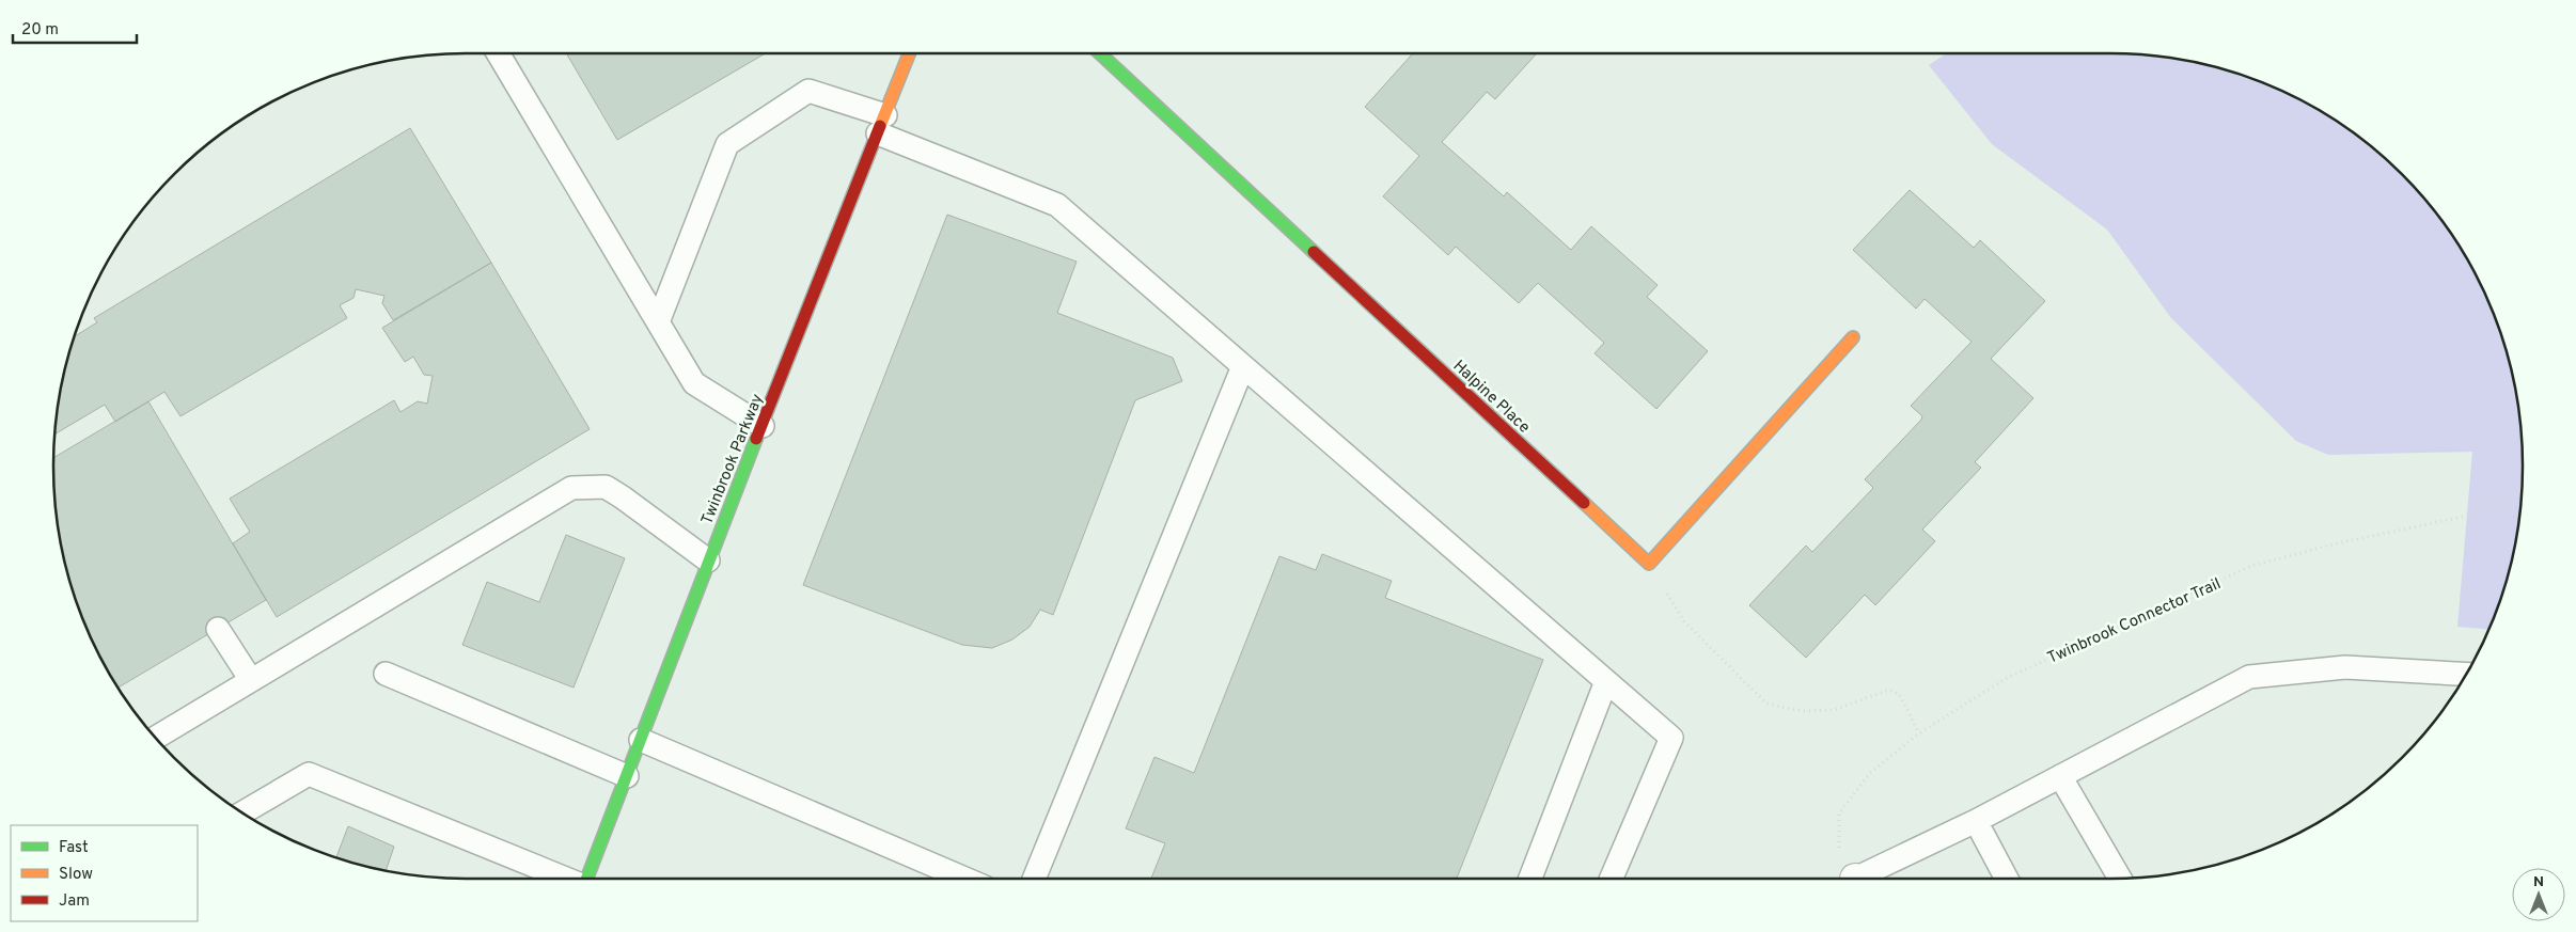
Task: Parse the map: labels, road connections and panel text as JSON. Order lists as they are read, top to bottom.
{
  "streets": {
    "street": ["Halpine Place", "Twinbrook Parkway"],
    "path": ["Twinbrook Connector Trail"]
  },
  "legend": ["Fast", "Slow", "Jam"],
  "scale_bar": "20 m",
  "north": "top"
}
